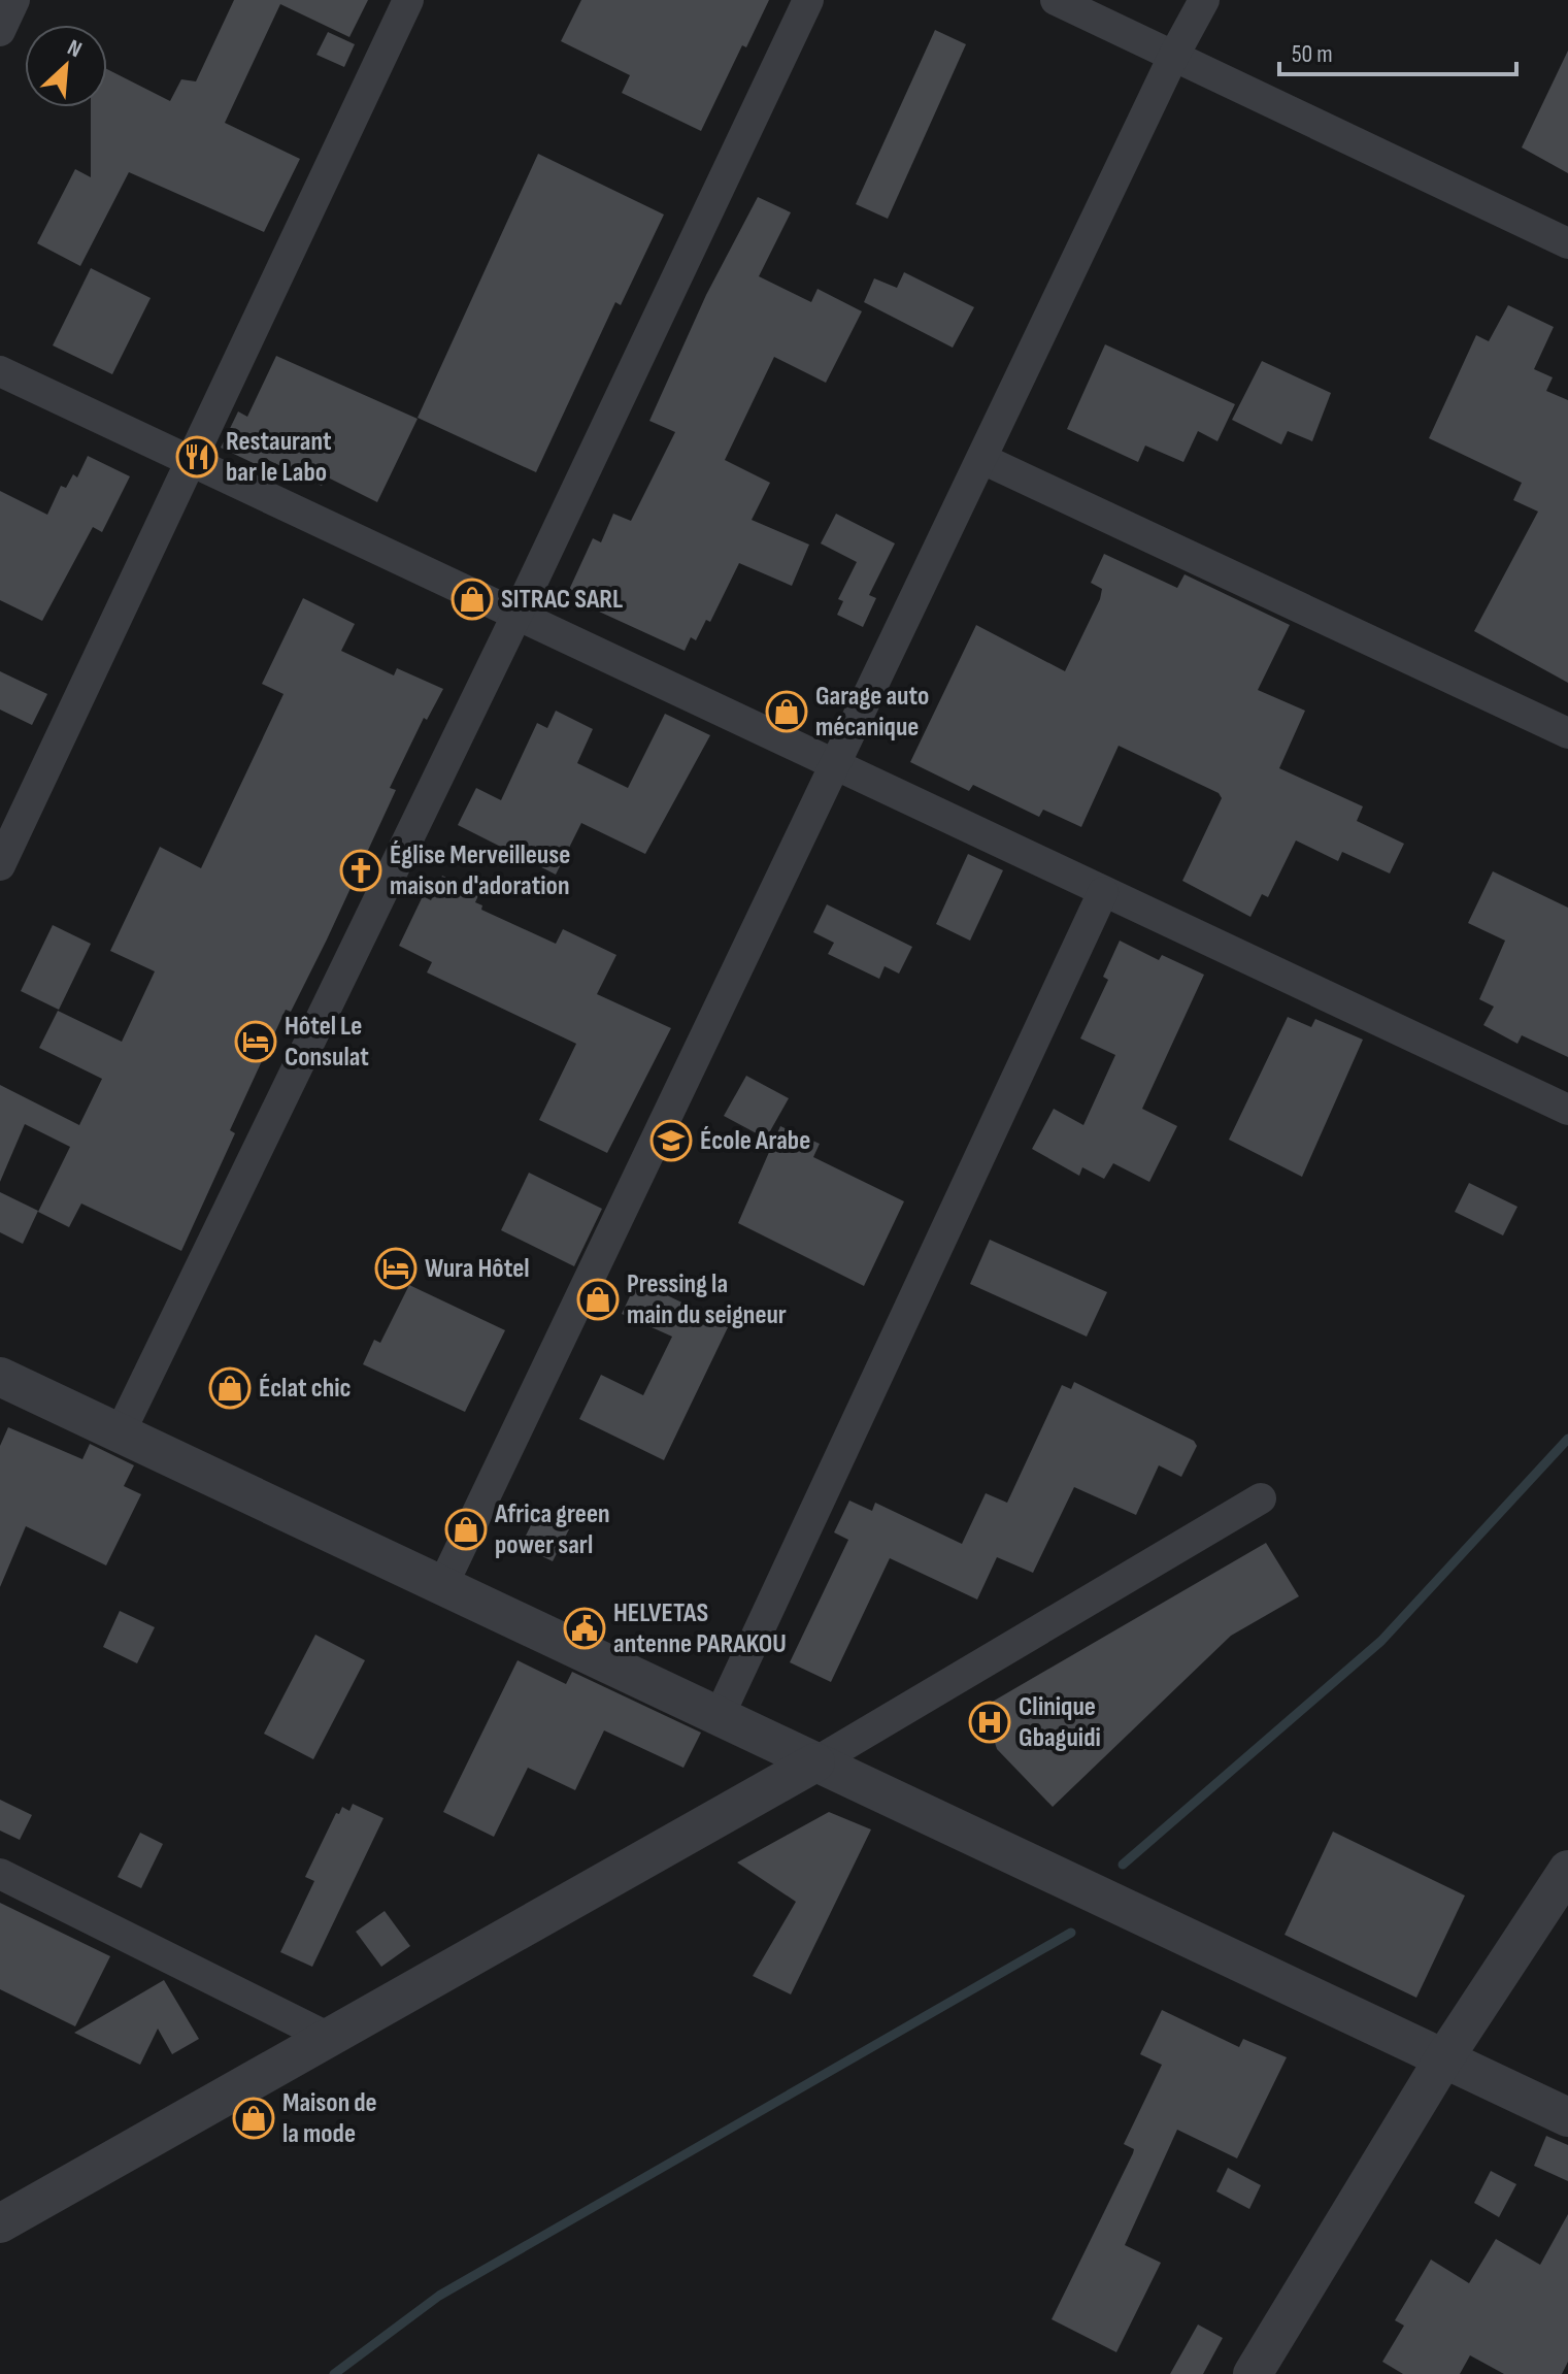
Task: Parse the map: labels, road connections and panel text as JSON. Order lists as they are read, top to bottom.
{
  "places": {
    "restaurant": ["Restaurant bar le Labo"],
    "shop": [
      "SITRAC SARL",
      "Garage auto mécanique",
      "Pressing la main du seigneur",
      "Éclat chic",
      "Africa green power sarl",
      "Maison de la mode"
    ],
    "church": ["Église Merveilleuse maison d'adoration"],
    "hotel": ["Hôtel Le Consulat", "Wura Hôtel"],
    "school or university": ["École Arabe"],
    "public building": ["HELVETAS antenne PARAKOU"],
    "hospital": ["Clinique Gbaguidi"]
  },
  "scale_bar": "50 m",
  "north": "top right"
}
